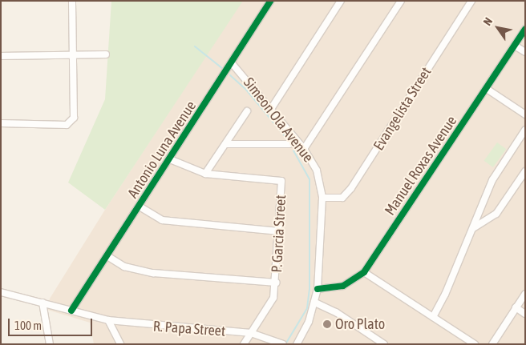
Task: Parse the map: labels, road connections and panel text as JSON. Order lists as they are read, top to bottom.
{
  "streets": {
    "street": [
      "Evangelista Street",
      "Simeon Ola Avenue",
      "Antonio Luna Avenue",
      "Manuel Roxas Avenue",
      "P. Garcia Street",
      "R. Papa Street"
    ]
  },
  "crossings": [
    ["Evangelista Street", "Simeon Ola Avenue"],
    ["Simeon Ola Avenue", "Antonio Luna Avenue"],
    ["Simeon Ola Avenue", "Manuel Roxas Avenue"],
    ["Antonio Luna Avenue", "P. Garcia Street"],
    ["Antonio Luna Avenue", "R. Papa Street"],
    ["P. Garcia Street", "R. Papa Street"]
  ],
  "places": ["Oro Plato"],
  "scale_bar": "100 m",
  "north": "top left"
}
